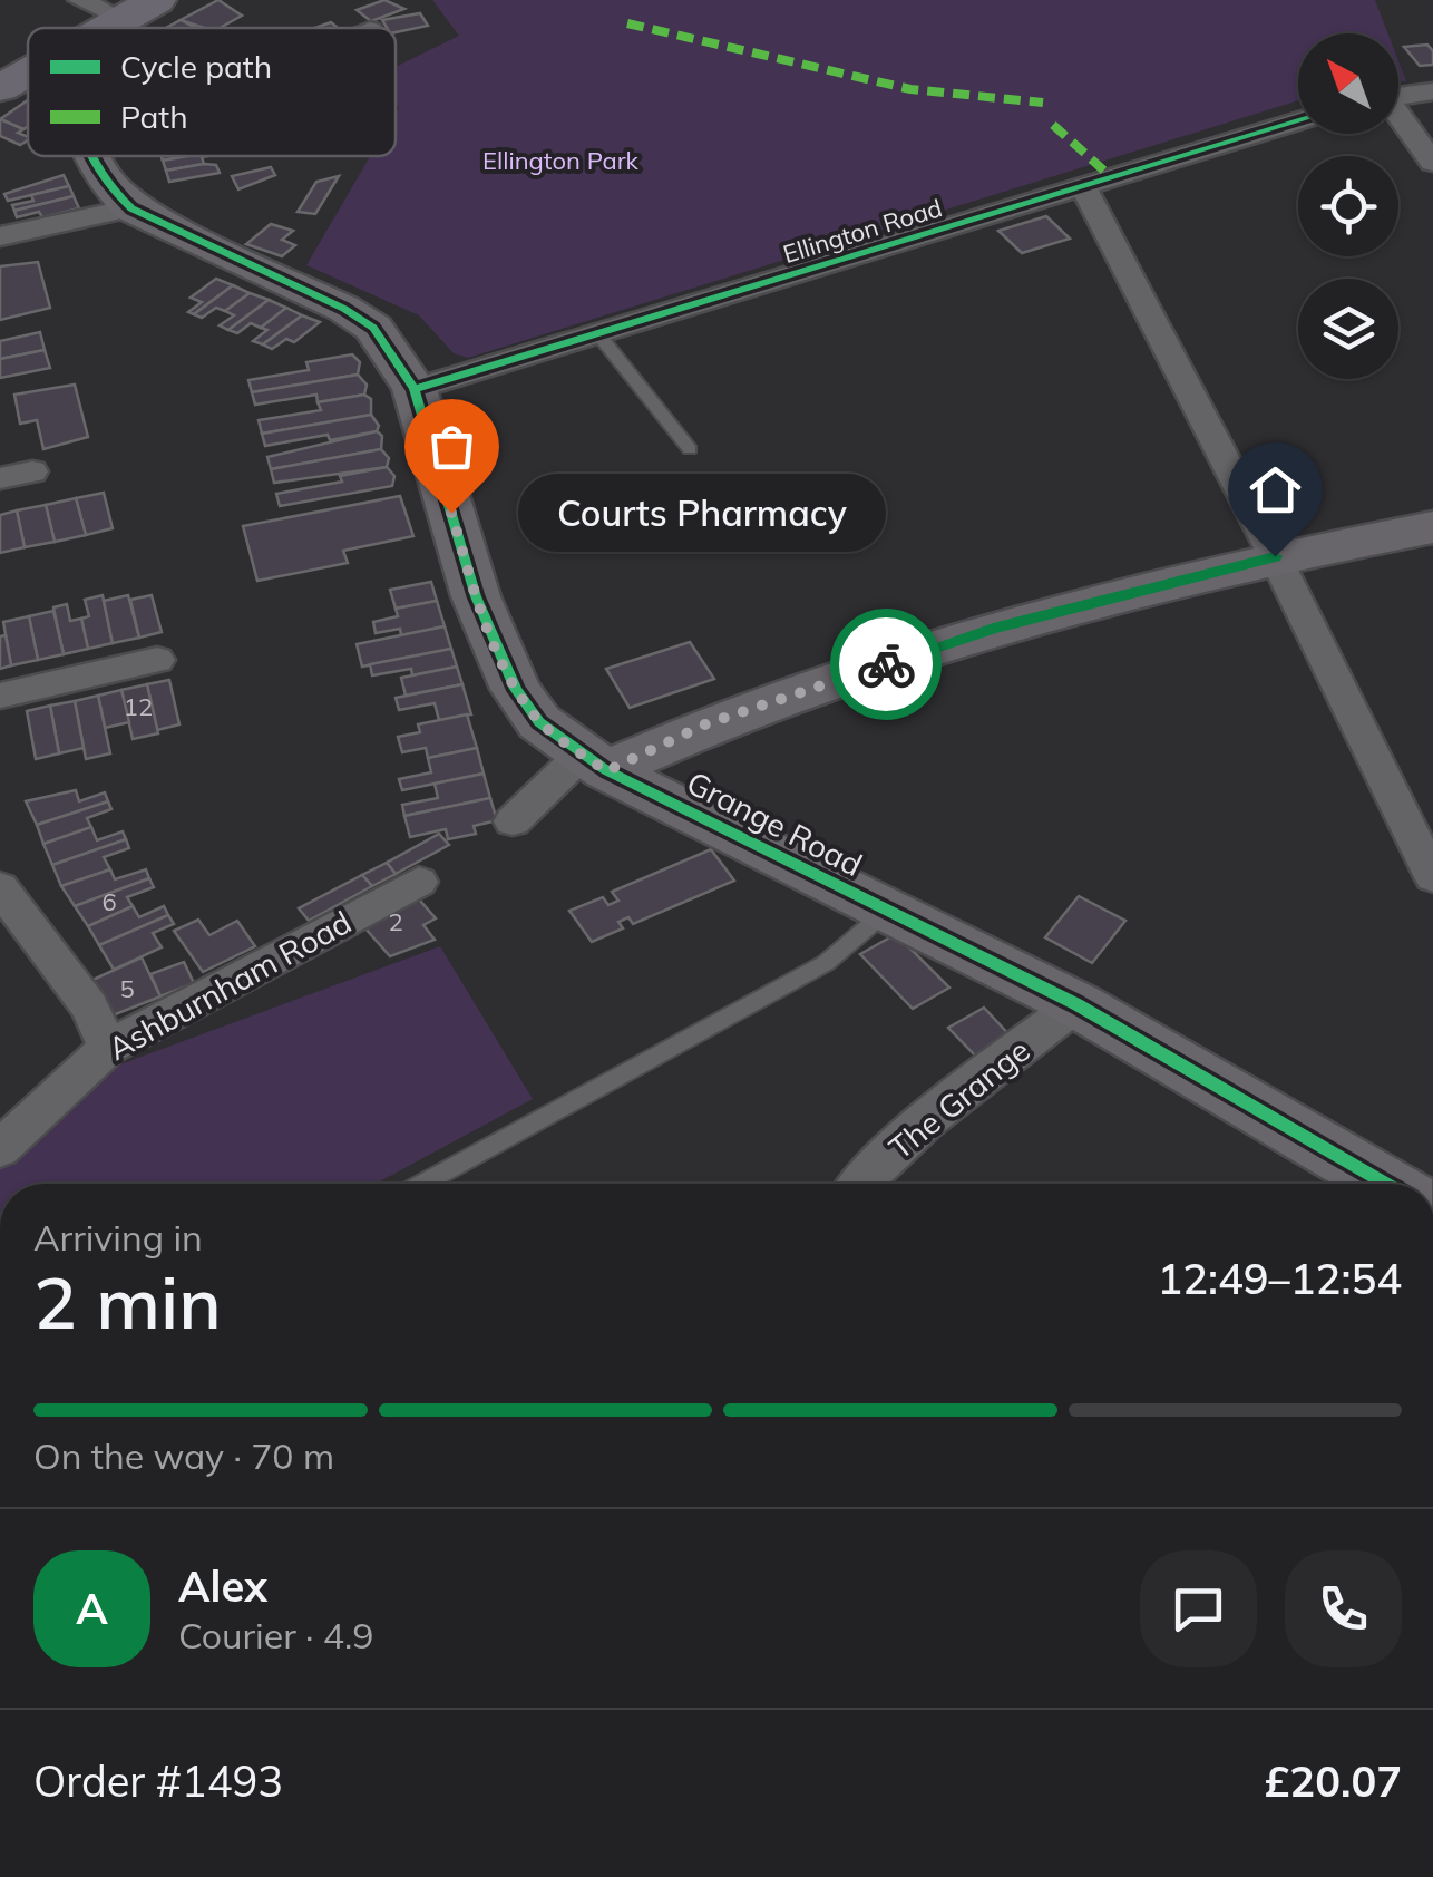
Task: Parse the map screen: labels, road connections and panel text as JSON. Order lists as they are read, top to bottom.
{
  "streets": {
    "street": [
      "Ellington Road",
      "Grange Road",
      "Ashburnham Road",
      "The Grange"
    ]
  },
  "crossings": [
    ["Ellington Road", "Grange Road"],
    ["Grange Road", "The Grange"]
  ],
  "parks": ["Ellington Park"],
  "places": ["Courts Pharmacy"],
  "house_numbers": [
    "12",
    "6",
    "2",
    "5"
  ],
  "legend": ["Cycle path", "Path"],
  "north": "top left",
  "page": {
    "bubble": "Courts Pharmacy",
    "heading": ["2 min", "Arriving in", "12:49–12:54"],
    "panel": [
      "Alex",
      "Courier · 4.9",
      "Order #1493",
      "£20.07"
    ],
    "bar": "On the way · 70 m",
    "round": "A"
  }
}
